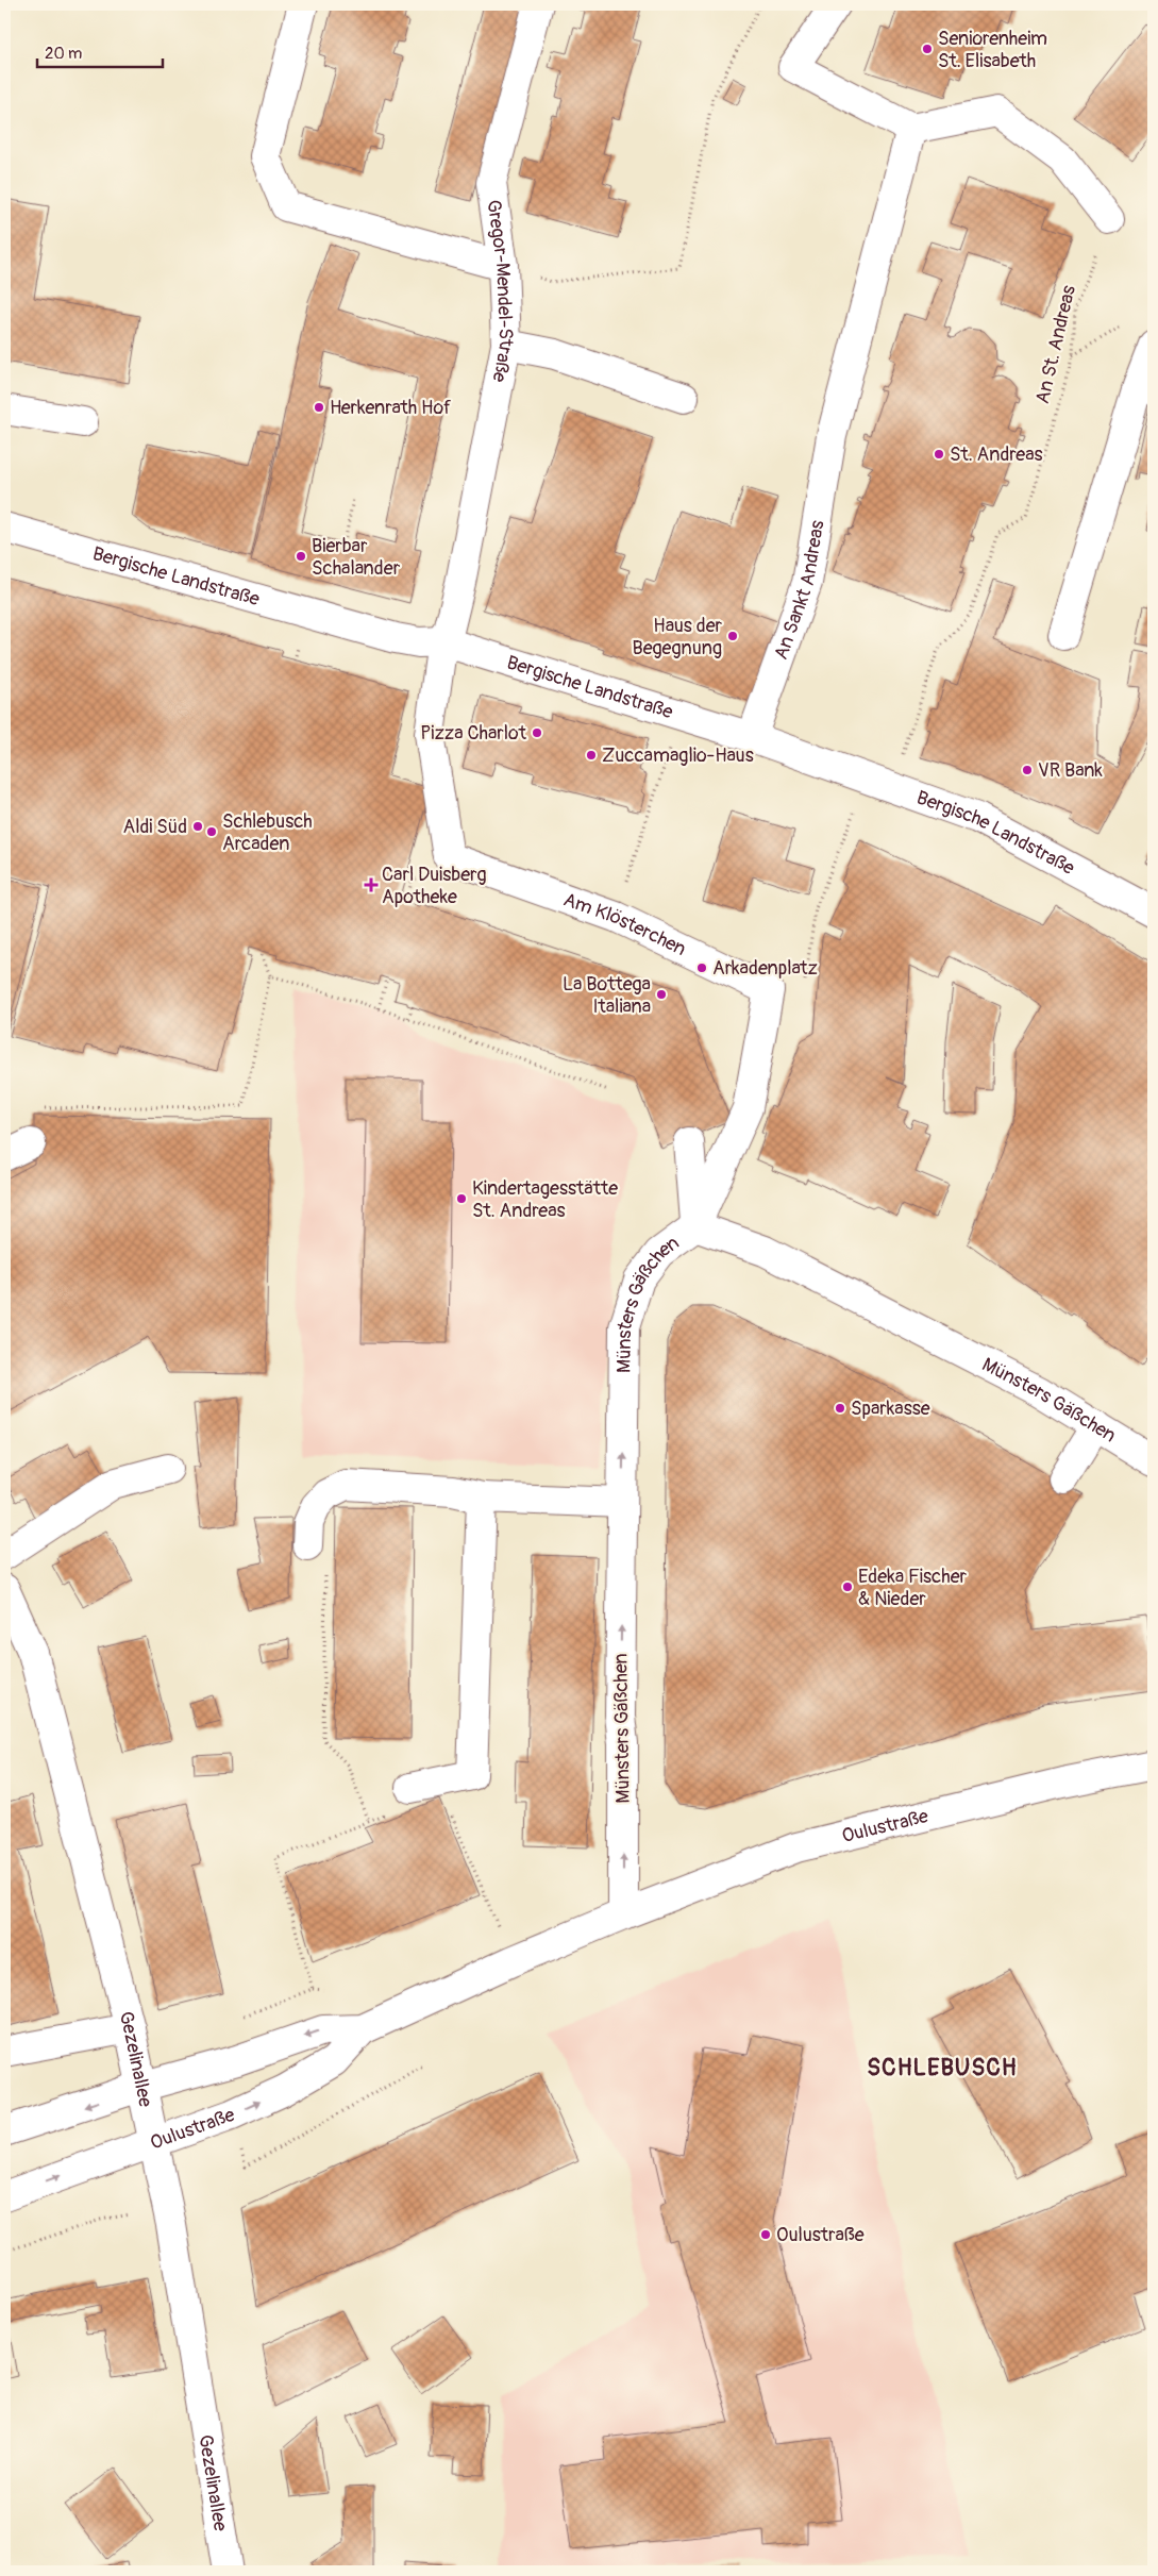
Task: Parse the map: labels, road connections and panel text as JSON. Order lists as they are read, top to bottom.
{
  "streets": {
    "street": [
      "Gregor-Mendel-Straße",
      "Bergische Landstraße",
      "An Sankt Andreas",
      "Am Klösterchen",
      "Münsters Gäßchen",
      "Oulustraße",
      "Gezelinallee"
    ],
    "path": ["An St. Andreas"]
  },
  "crossings": [
    ["Gregor-Mendel-Straße", "Bergische Landstraße"],
    ["Gregor-Mendel-Straße", "Am Klösterchen"],
    ["An St. Andreas", "Bergische Landstraße"],
    ["An St. Andreas", "Am Klösterchen"],
    ["Bergische Landstraße", "An Sankt Andreas"],
    ["Bergische Landstraße", "Am Klösterchen"],
    ["Münsters Gäßchen", "Oulustraße"],
    ["Oulustraße", "Gezelinallee"]
  ],
  "one_way": ["Münsters Gäßchen"],
  "districts": ["SCHLEBUSCH"],
  "places": {
    "other": [
      "Seniorenheim St. Elisabeth",
      "Herkenrath Hof",
      "St. Andreas",
      "Bierbar Schalander",
      "Haus der Begegnung",
      "Pizza Charlot",
      "Zuccamaglio-Haus",
      "VR Bank",
      "Aldi Süd",
      "Schlebusch Arcaden",
      "Arkadenplatz",
      "La Bottega Italiana",
      "Kindertagesstätte St. Andreas",
      "Sparkasse",
      "Edeka Fischer & Nieder",
      "Oulustraße"
    ],
    "health": ["Carl Duisberg Apotheke"]
  },
  "scale_bar": "20 m"
}
